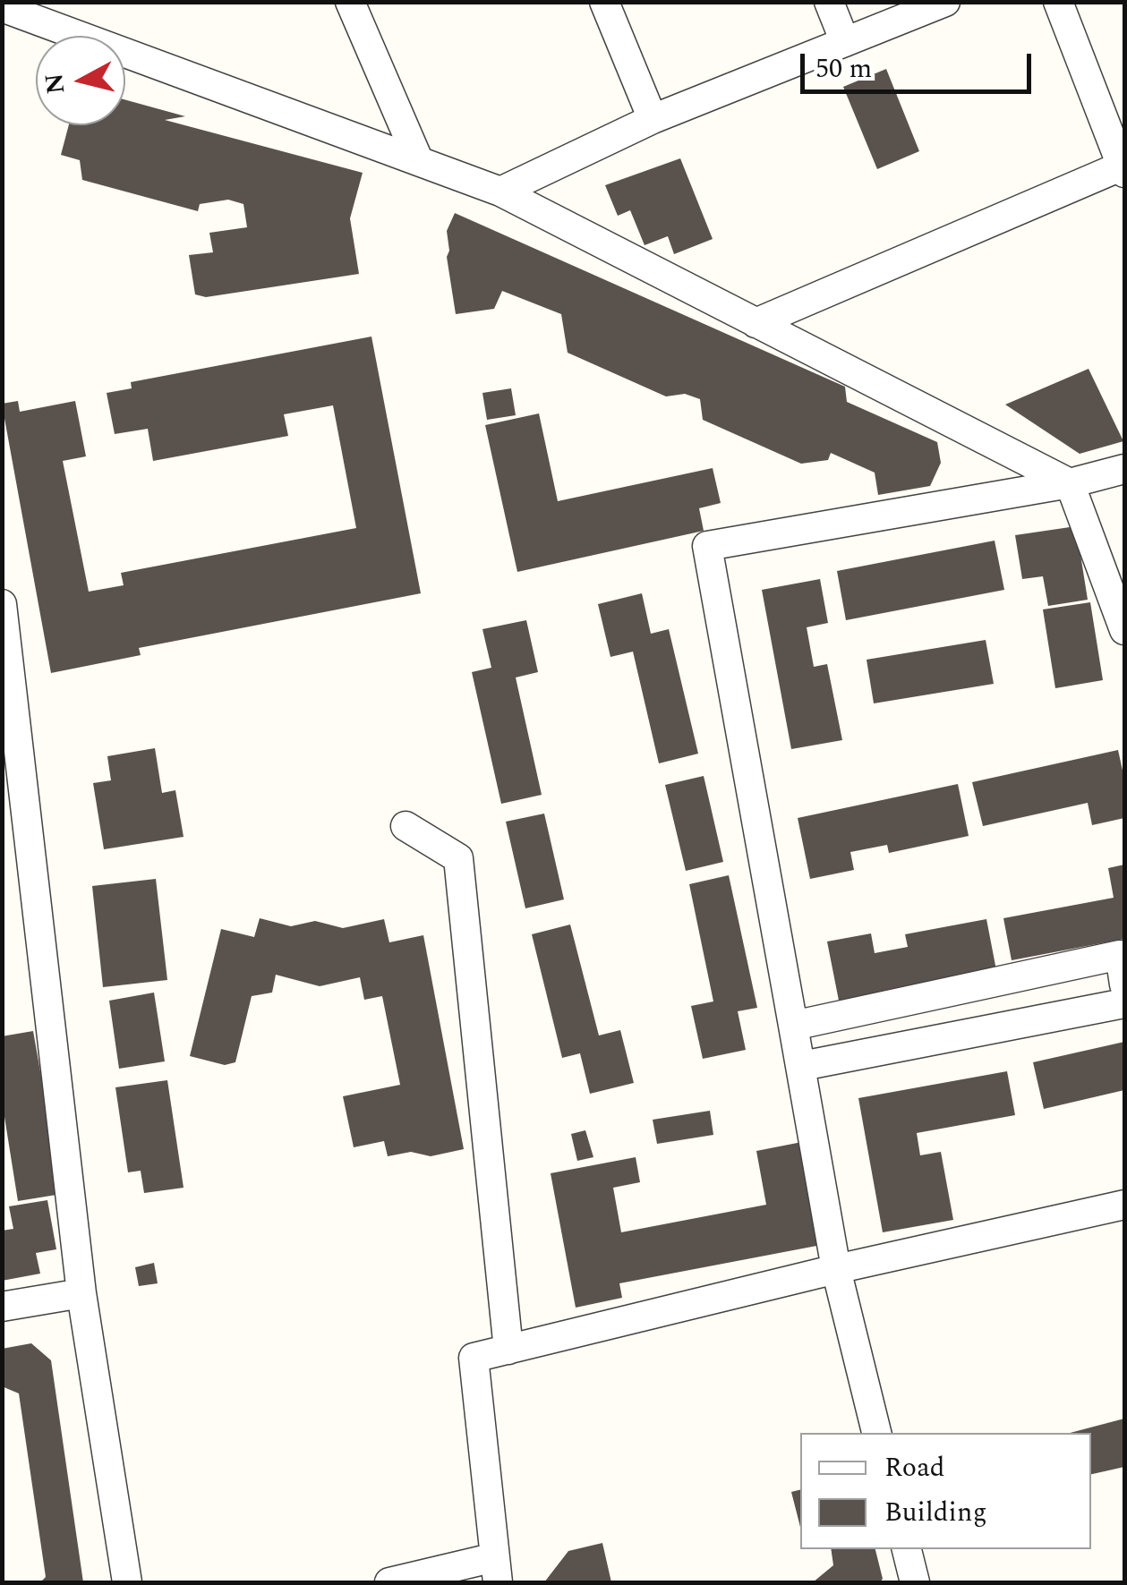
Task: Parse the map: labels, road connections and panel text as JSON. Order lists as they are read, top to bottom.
{
  "legend": ["Road", "Building"],
  "scale_bar": "50 m",
  "north": "left"
}
